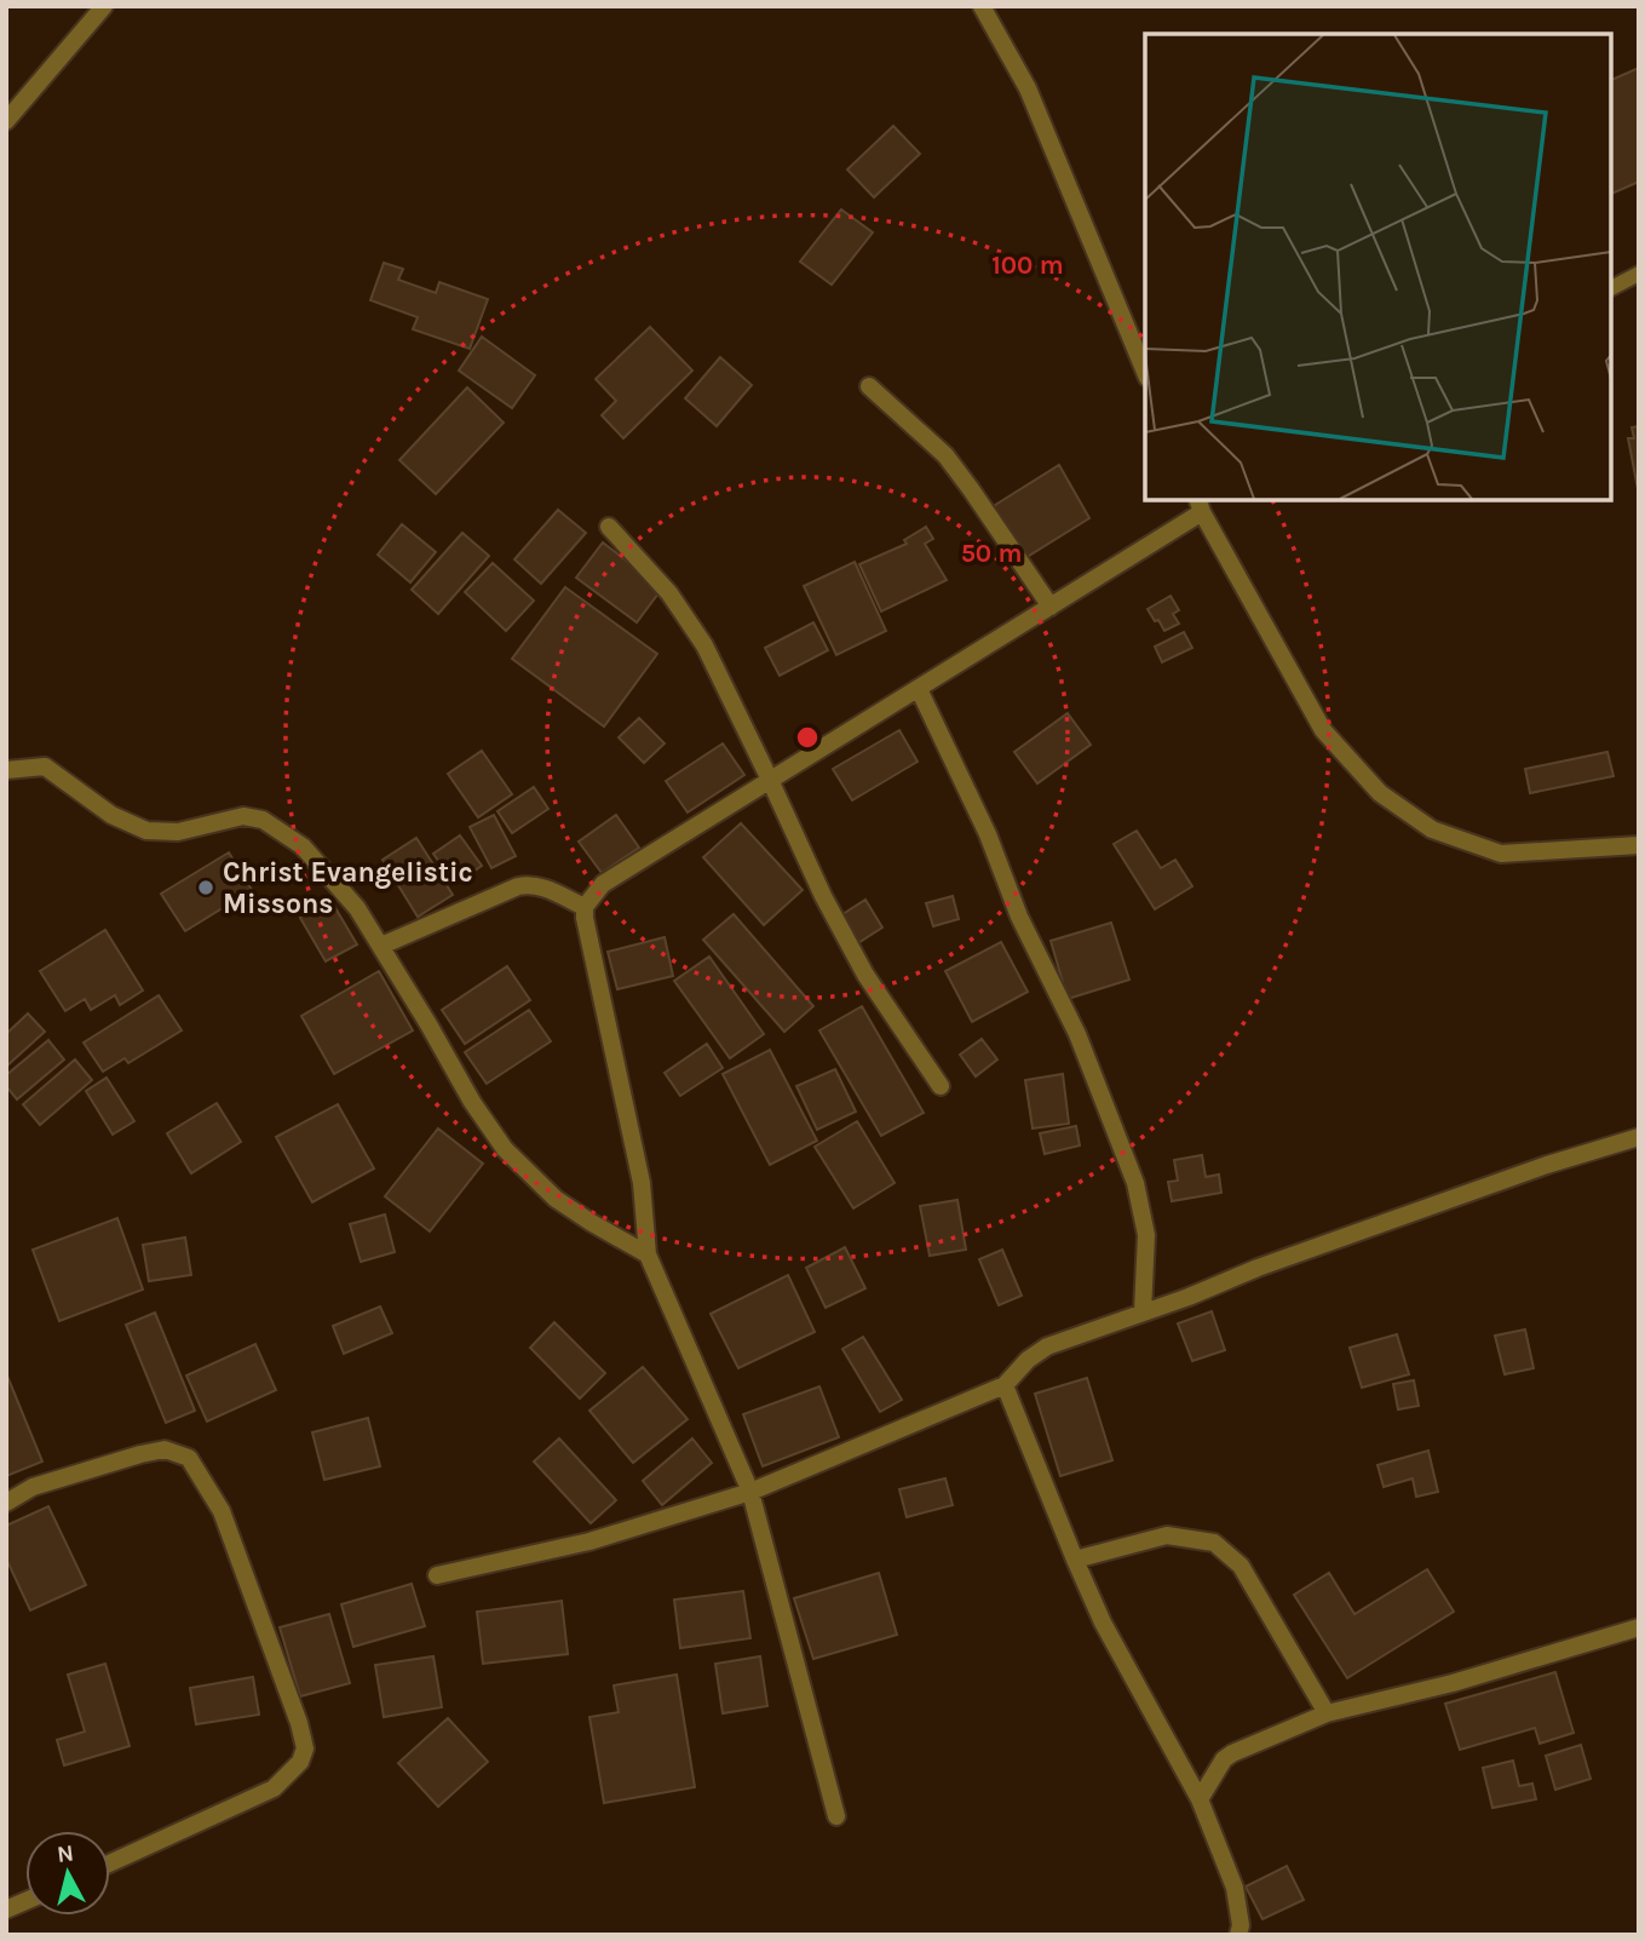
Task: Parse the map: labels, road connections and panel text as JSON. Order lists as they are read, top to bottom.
{
  "places": ["Christ Evangelistic Missons"],
  "north": "top",
  "rings": ["100 m", "50 m"]
}
